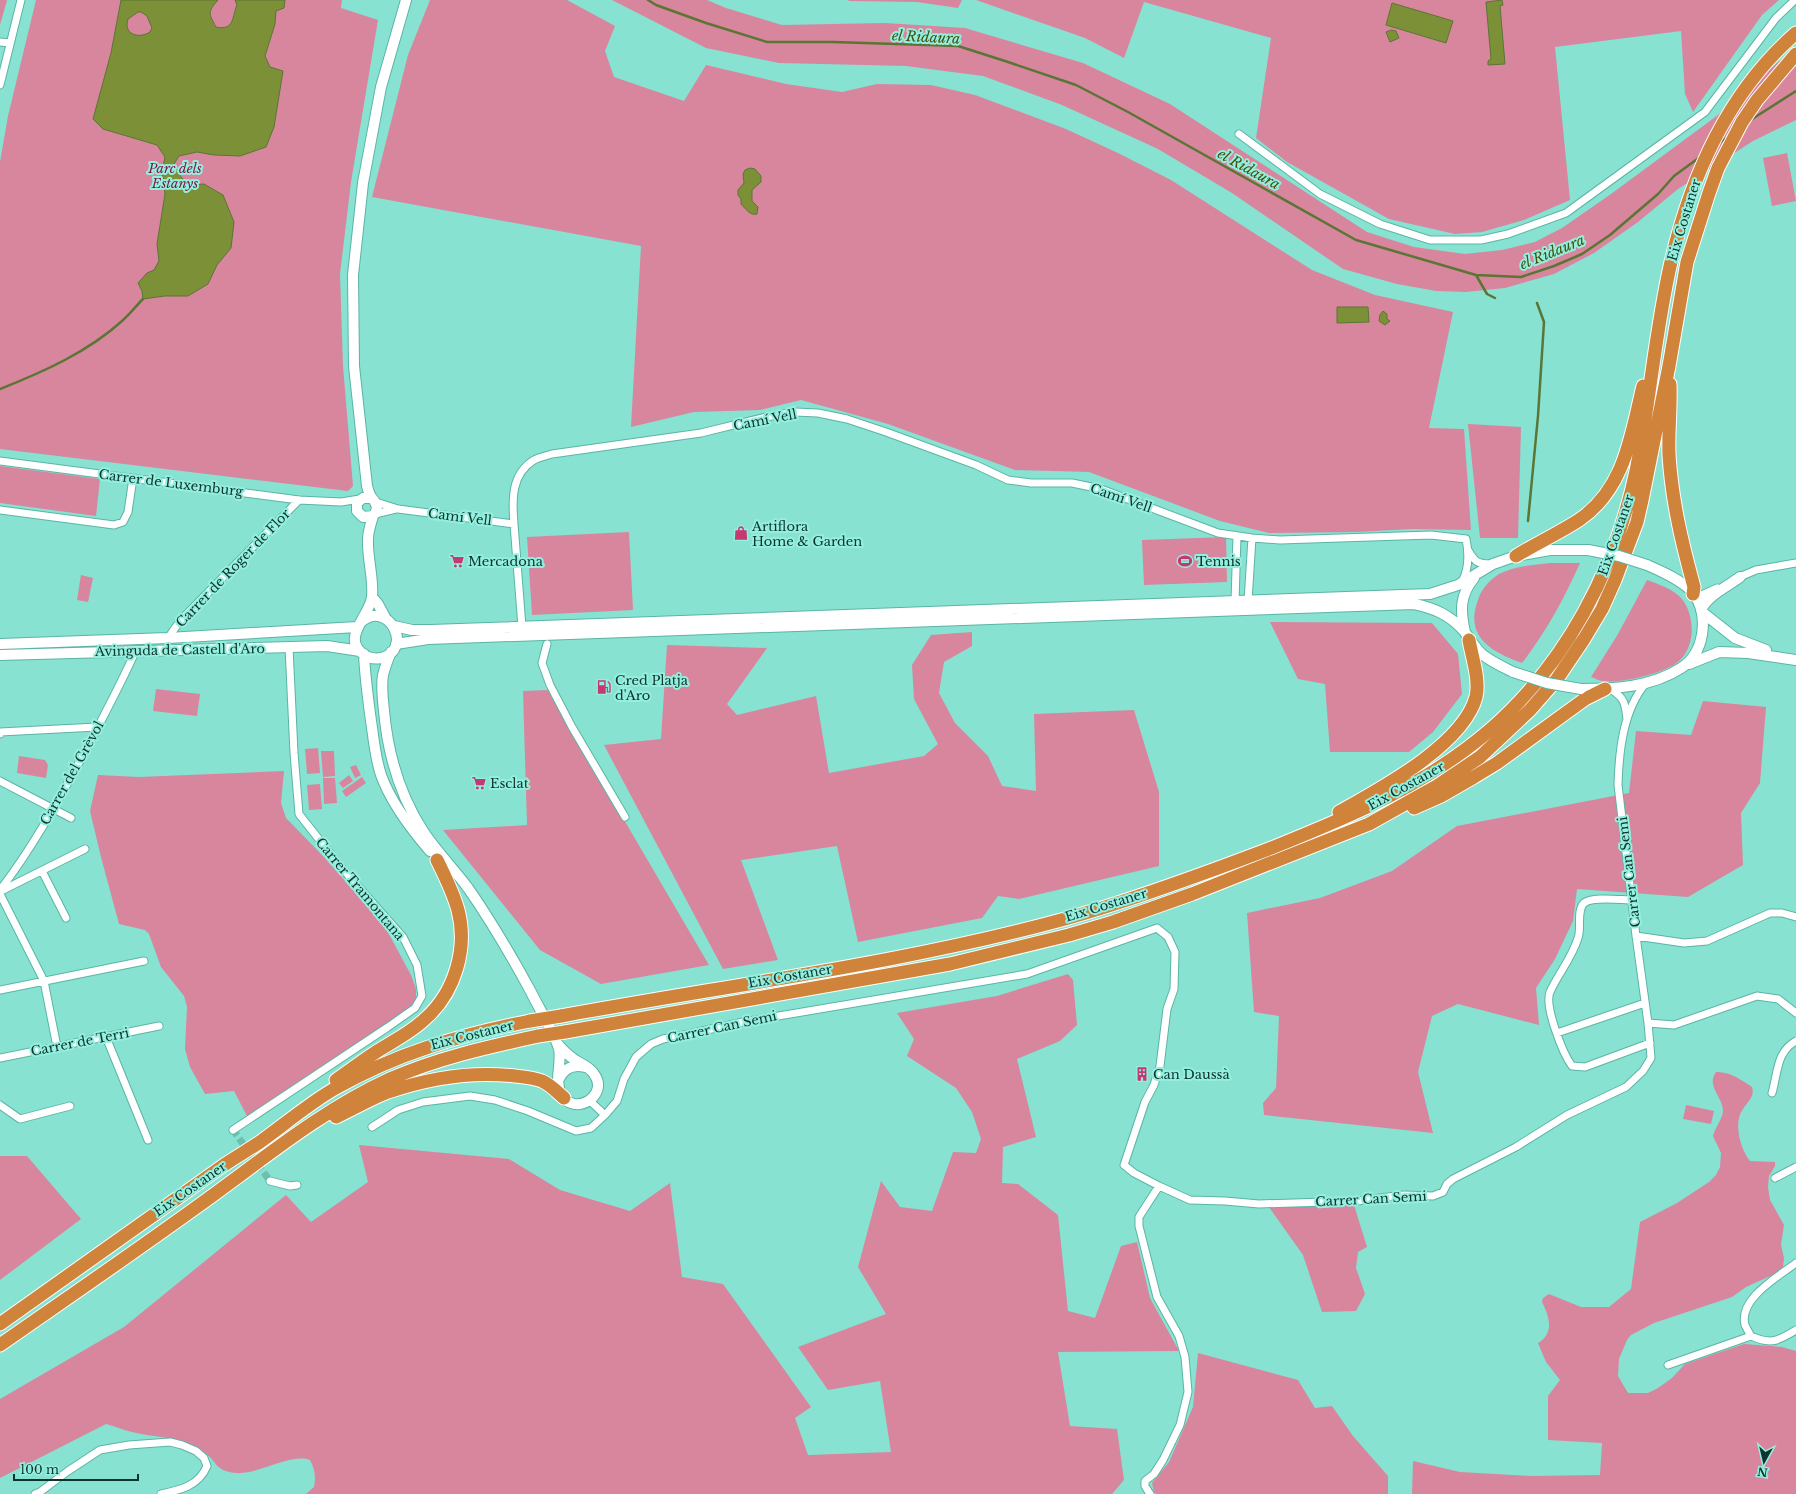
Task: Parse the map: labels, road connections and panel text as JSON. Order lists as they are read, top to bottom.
{
  "streets": {
    "highway": ["Eix Costaner"],
    "street": [
      "Camí Vell",
      "Carrer de Luxemburg",
      "Carrer de Roger de Flor",
      "Avinguda de Castell d'Aro",
      "Carrer del Grèvol",
      "Carrer Can Semi",
      "Carrer Tramontana",
      "Carrer de Terri"
    ]
  },
  "crossings": [
    ["Camí Vell", "Carrer de Luxemburg"],
    ["Carrer de Luxemburg", "Carrer de Roger de Flor"],
    ["Carrer de Roger de Flor", "Avinguda de Castell d'Aro"],
    ["Avinguda de Castell d'Aro", "Carrer del Grèvol"],
    ["Avinguda de Castell d'Aro", "Carrer Tramontana"]
  ],
  "water": ["el Ridaura"],
  "parks": ["Parc dels Estanys"],
  "places": {
    "shop": ["Artiflora Home & Garden"],
    "supermarket": ["Mercadona", "Esclat"],
    "sports": ["Tennis"],
    "fuel station": ["Cred Platja d'Aro"],
    "building": ["Can Daussà"]
  },
  "scale_bar": "100 m",
  "north": "bottom"
}
